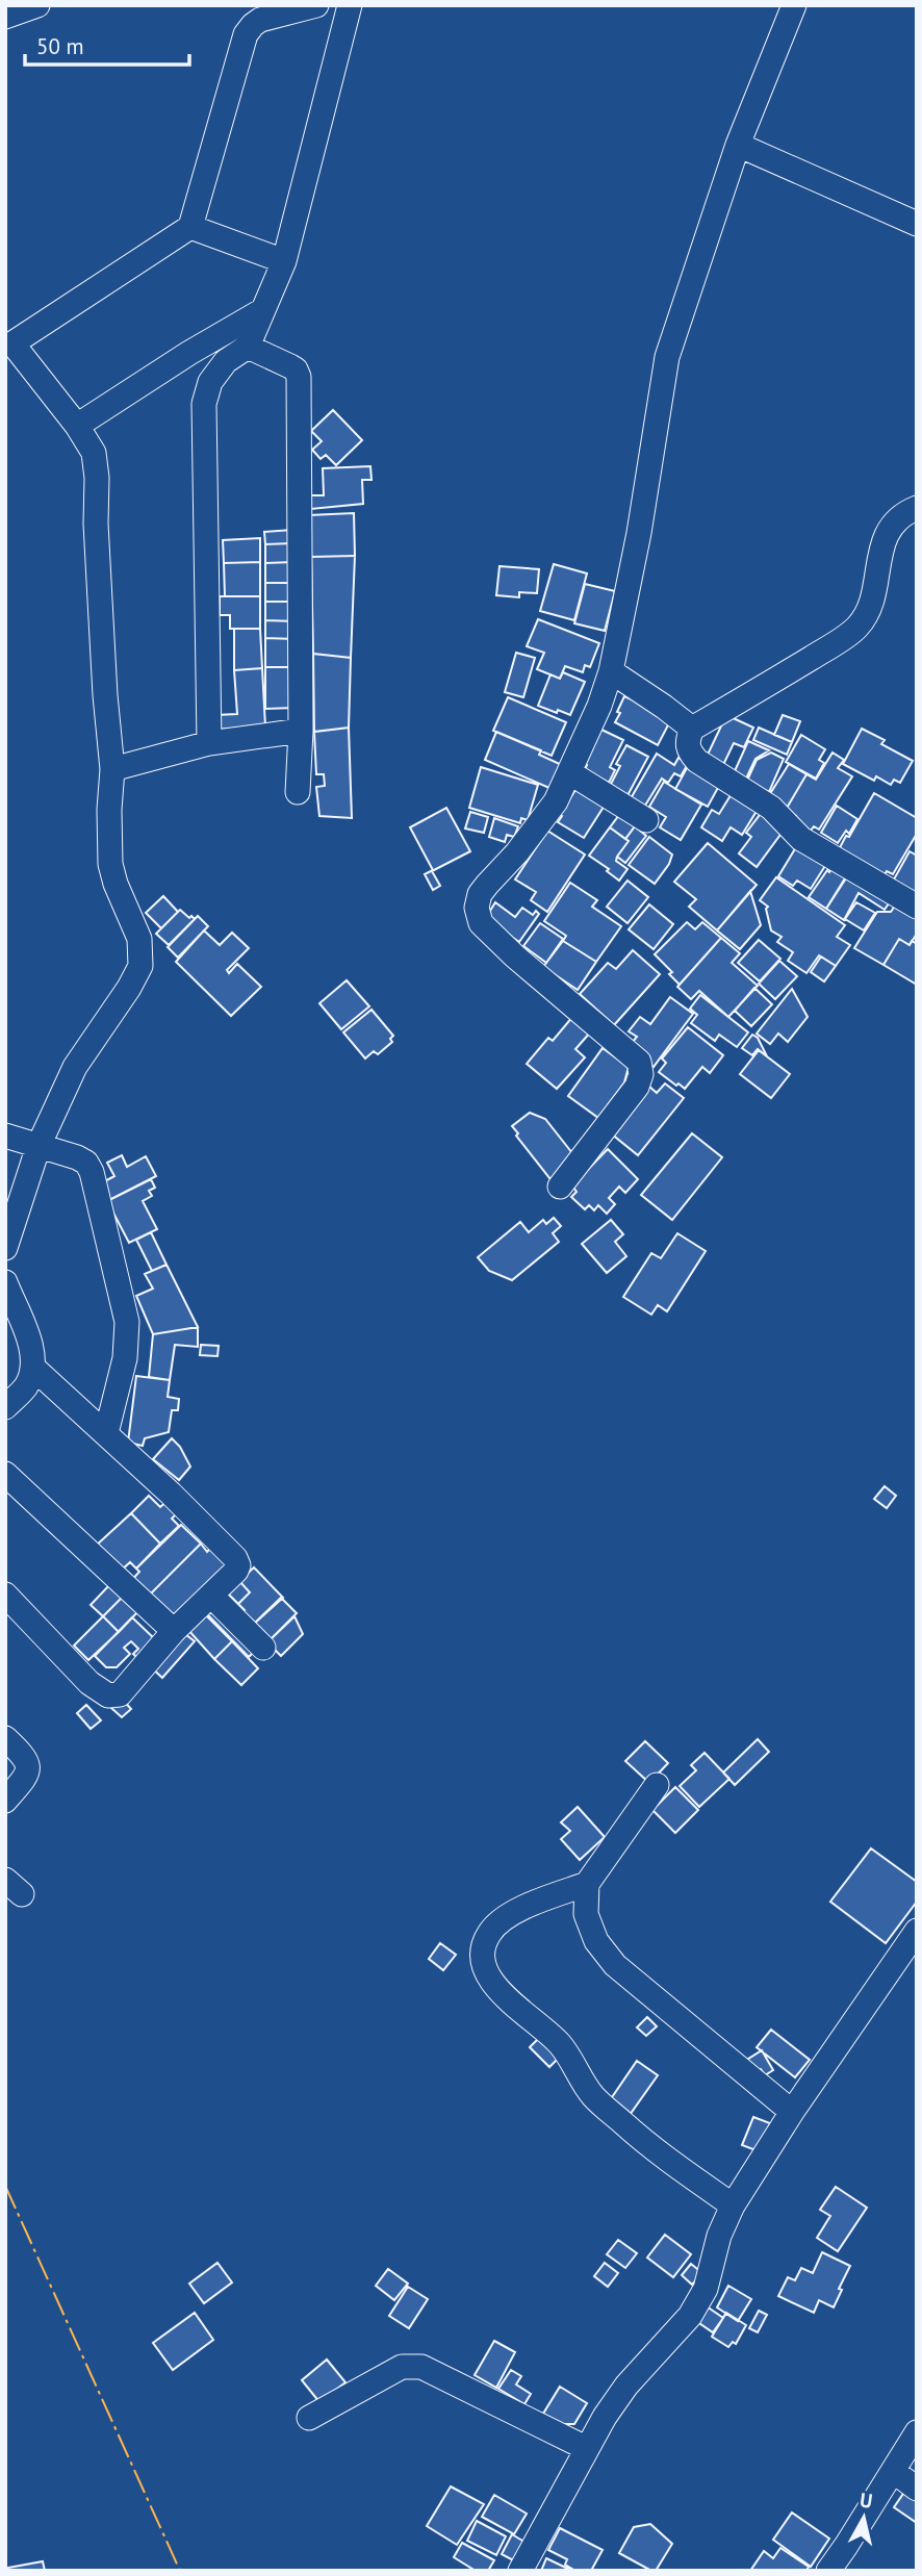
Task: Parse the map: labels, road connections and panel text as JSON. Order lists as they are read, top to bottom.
{
  "scale_bar": "50 m",
  "north": "top"
}
